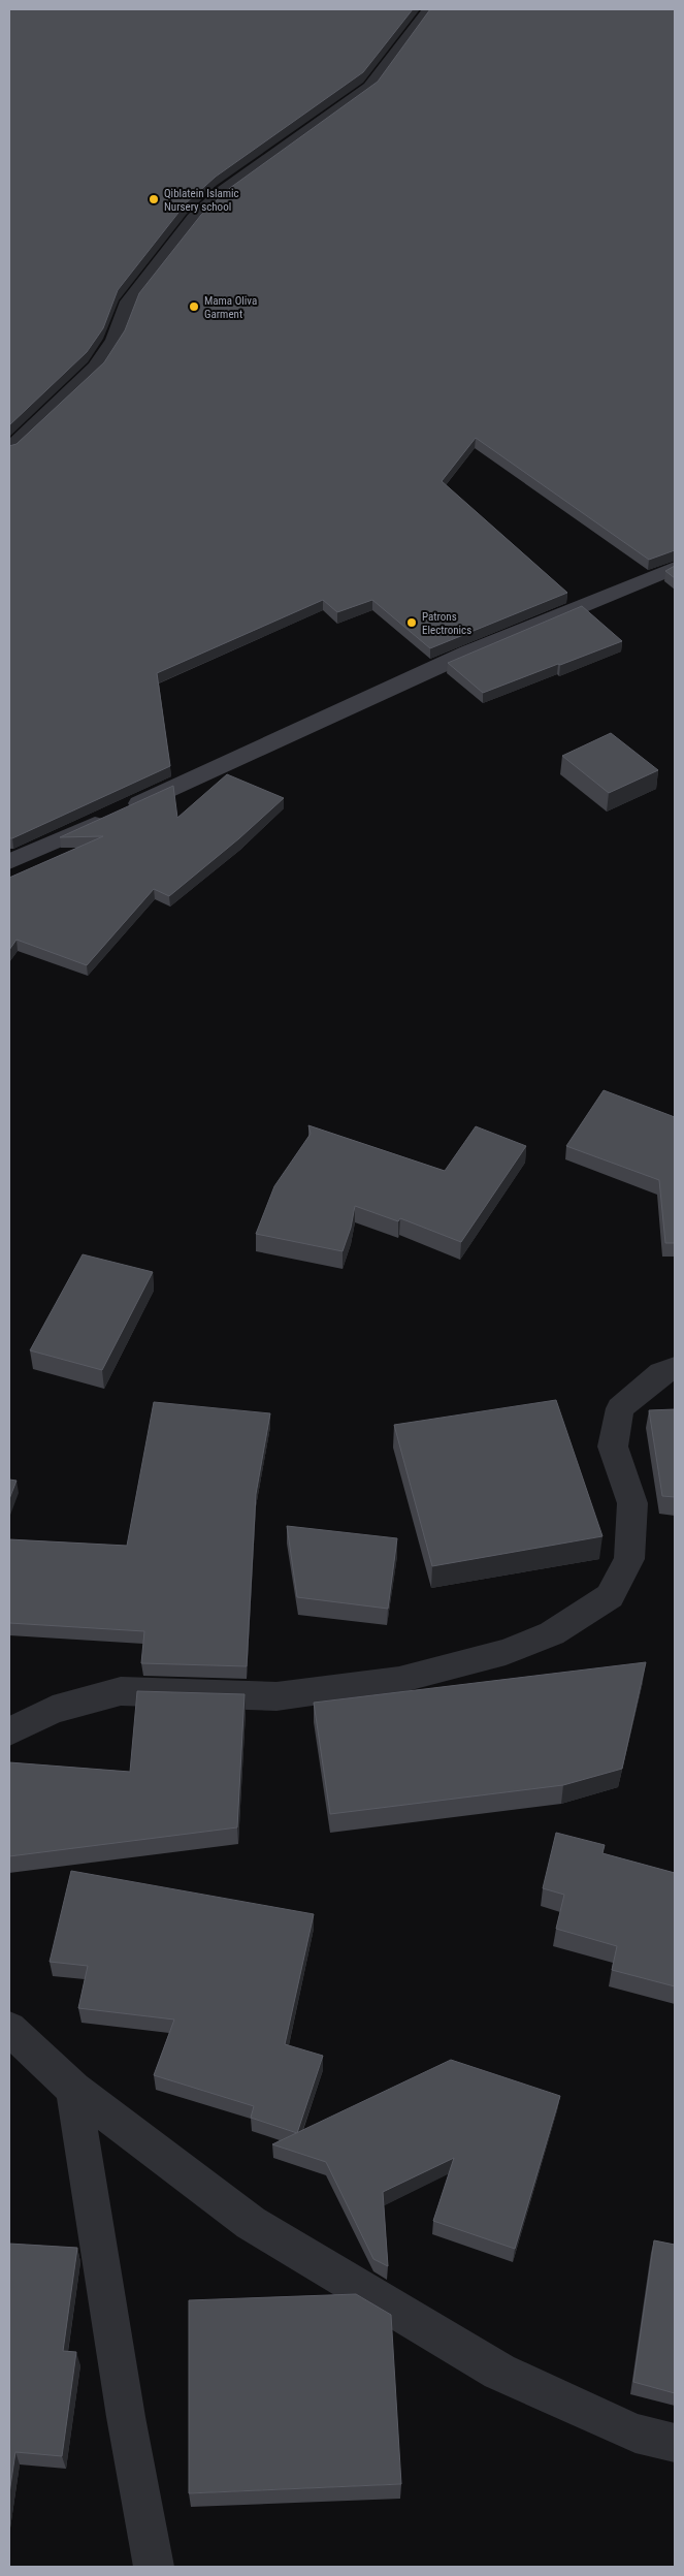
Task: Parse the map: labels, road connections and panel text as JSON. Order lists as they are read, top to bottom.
{
  "places": ["Qiblatein Islamic Nursery school", "Mama Oliva Garment", "Patrons Electronics"]
}
